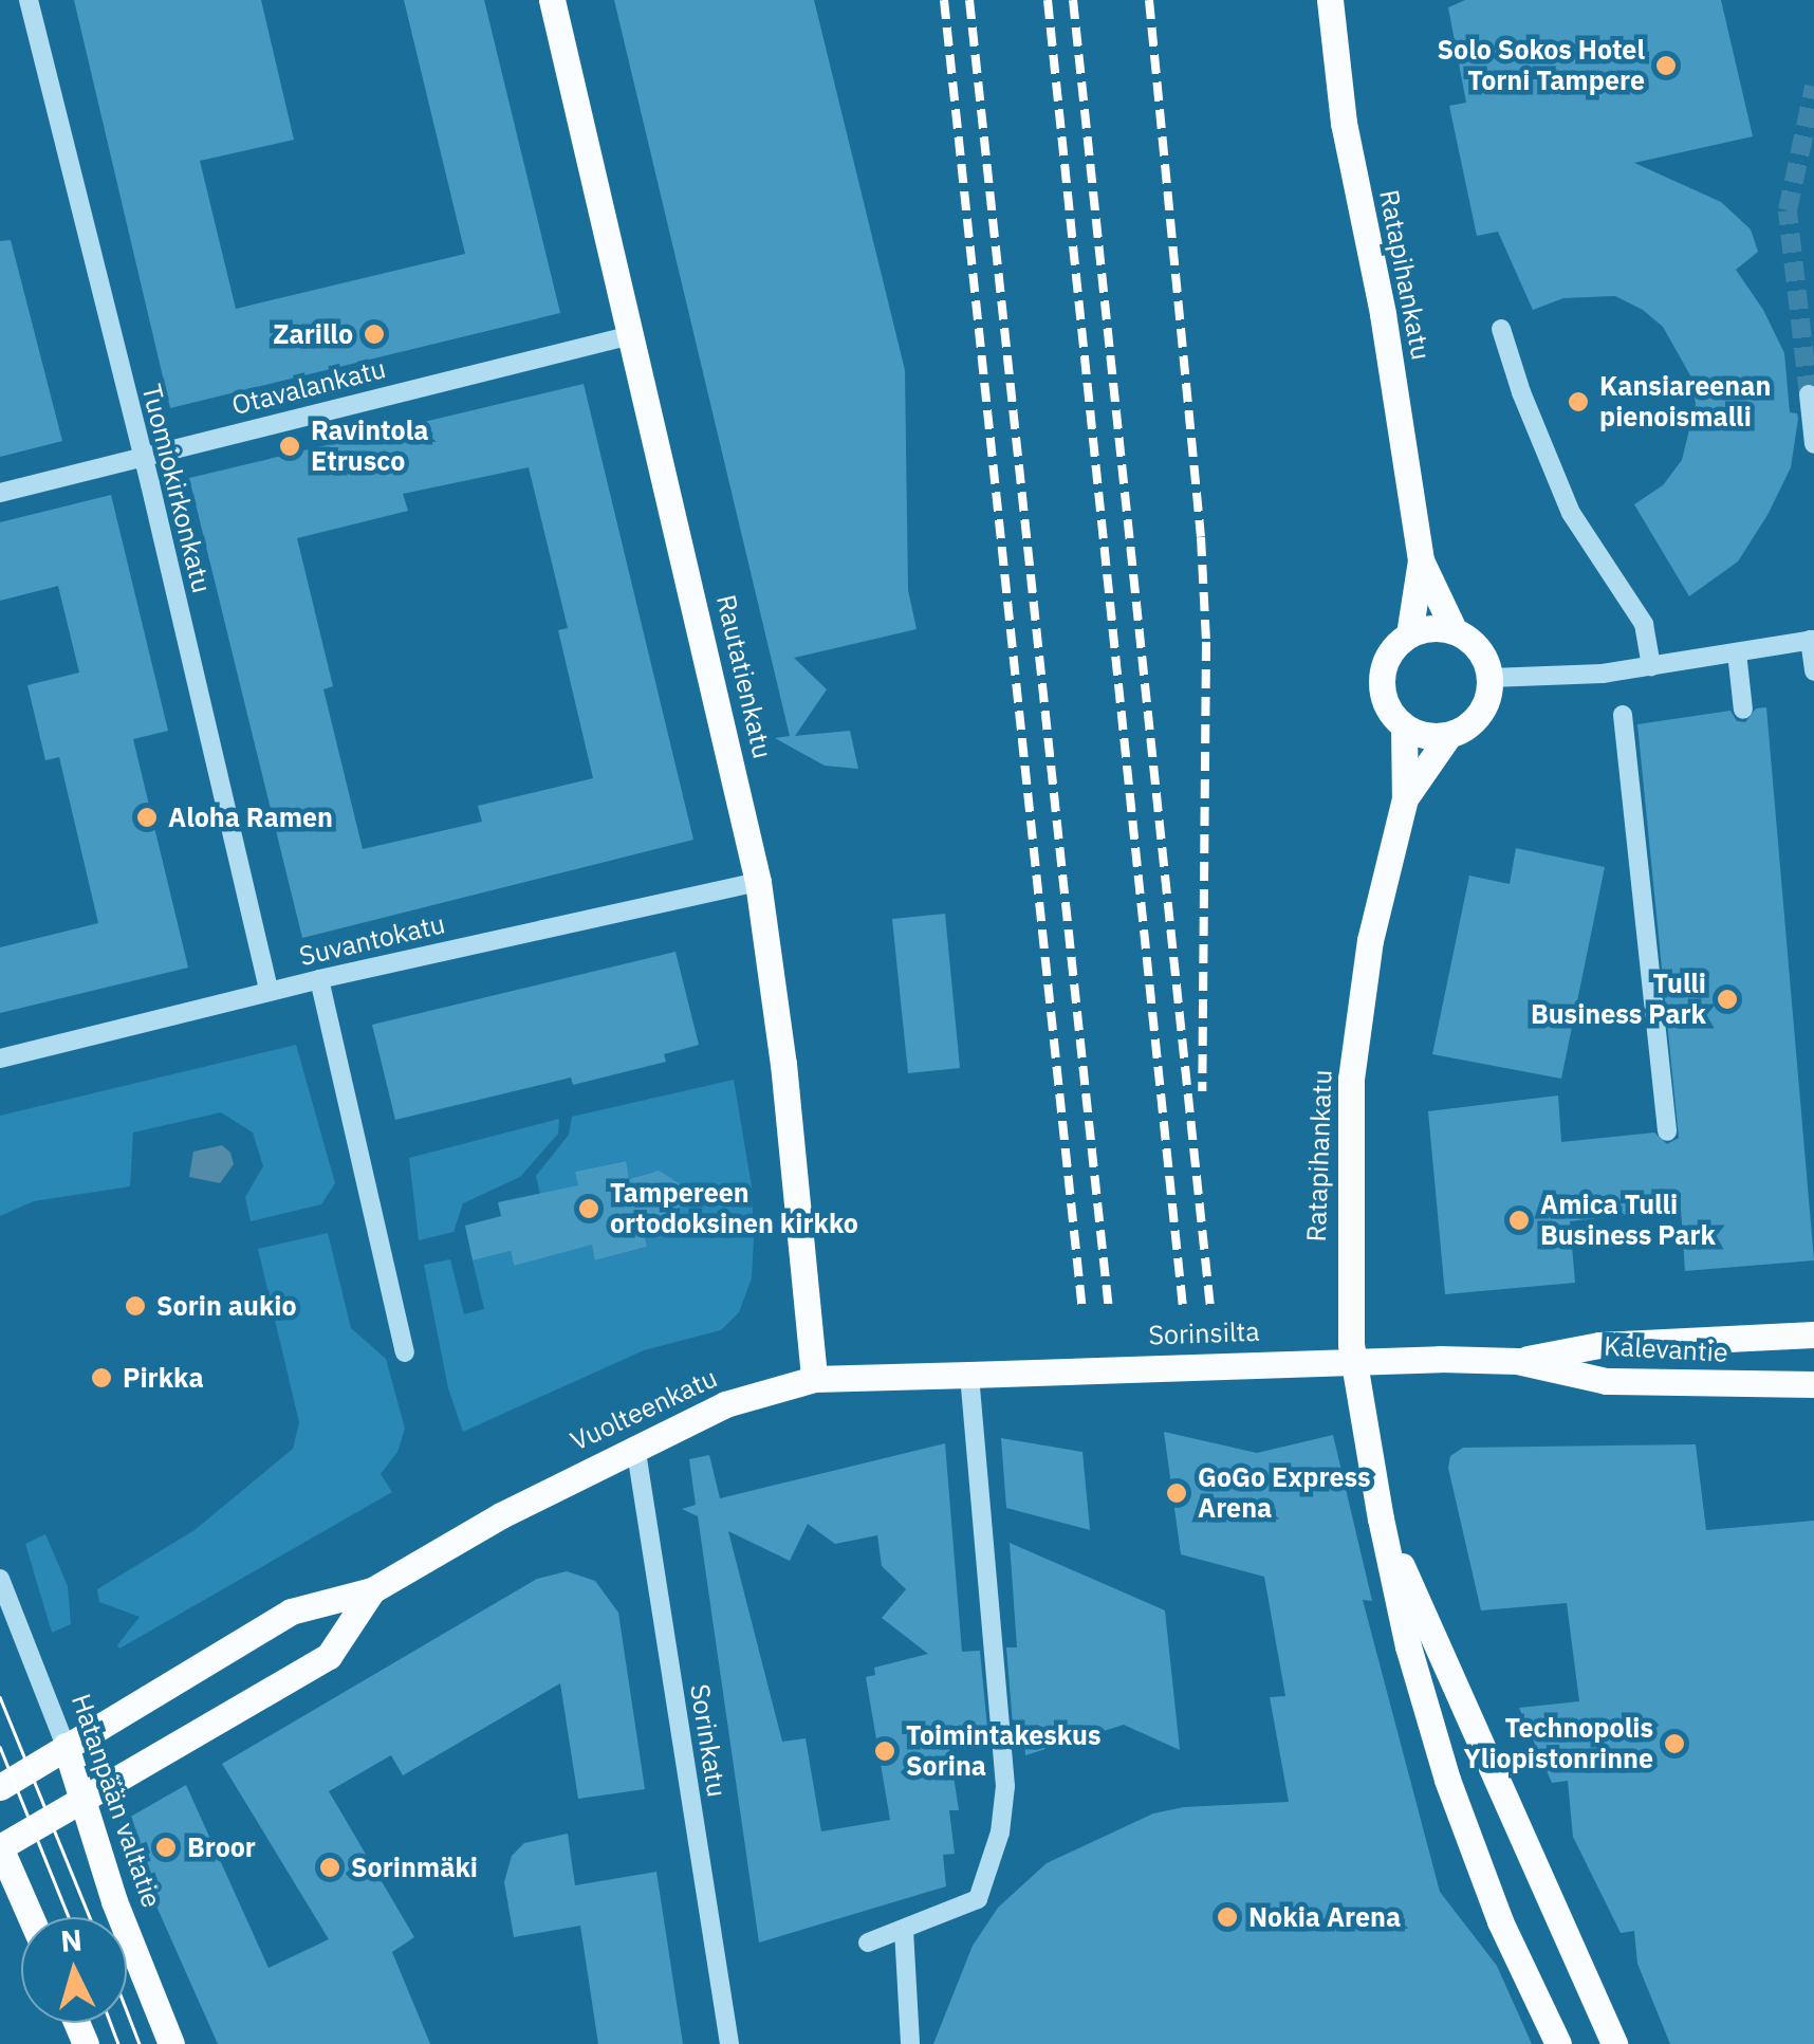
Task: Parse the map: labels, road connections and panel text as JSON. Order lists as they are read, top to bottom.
{
  "streets": {
    "main road": [
      "Ratapihankatu",
      "Rautatienkatu",
      "Sorinsilta",
      "Kalevantie",
      "Vuolteenkatu",
      "Hatanpään valtatie"
    ],
    "street": [
      "Otavalankatu",
      "Tuomiokirkonkatu",
      "Suvantokatu",
      "Sorinkatu"
    ]
  },
  "crossings": [
    ["Otavalankatu", "Tuomiokirkonkatu"],
    ["Otavalankatu", "Rautatienkatu"],
    ["Tuomiokirkonkatu", "Suvantokatu"],
    ["Rautatienkatu", "Suvantokatu"],
    ["Rautatienkatu", "Vuolteenkatu"],
    ["Sorinsilta", "Kalevantie"],
    ["Sorinsilta", "Vuolteenkatu"],
    ["Vuolteenkatu", "Sorinkatu"],
    ["Vuolteenkatu", "Hatanpään valtatie"]
  ],
  "places": [
    "Solo Sokos Hotel Torni Tampere",
    "Zarillo",
    "Kansiareenan pienoismalli",
    "Ravintola Etrusco",
    "Aloha Ramen",
    "Tulli Business Park",
    "Tampereen ortodoksinen kirkko",
    "Amica Tulli Business Park",
    "Sorin aukio",
    "Pirkka",
    "GoGo Express Arena",
    "Technopolis Yliopistonrinne",
    "Toimintakeskus Sorina",
    "Broor",
    "Sorinmäki",
    "Nokia Arena"
  ],
  "north": "top"
}
